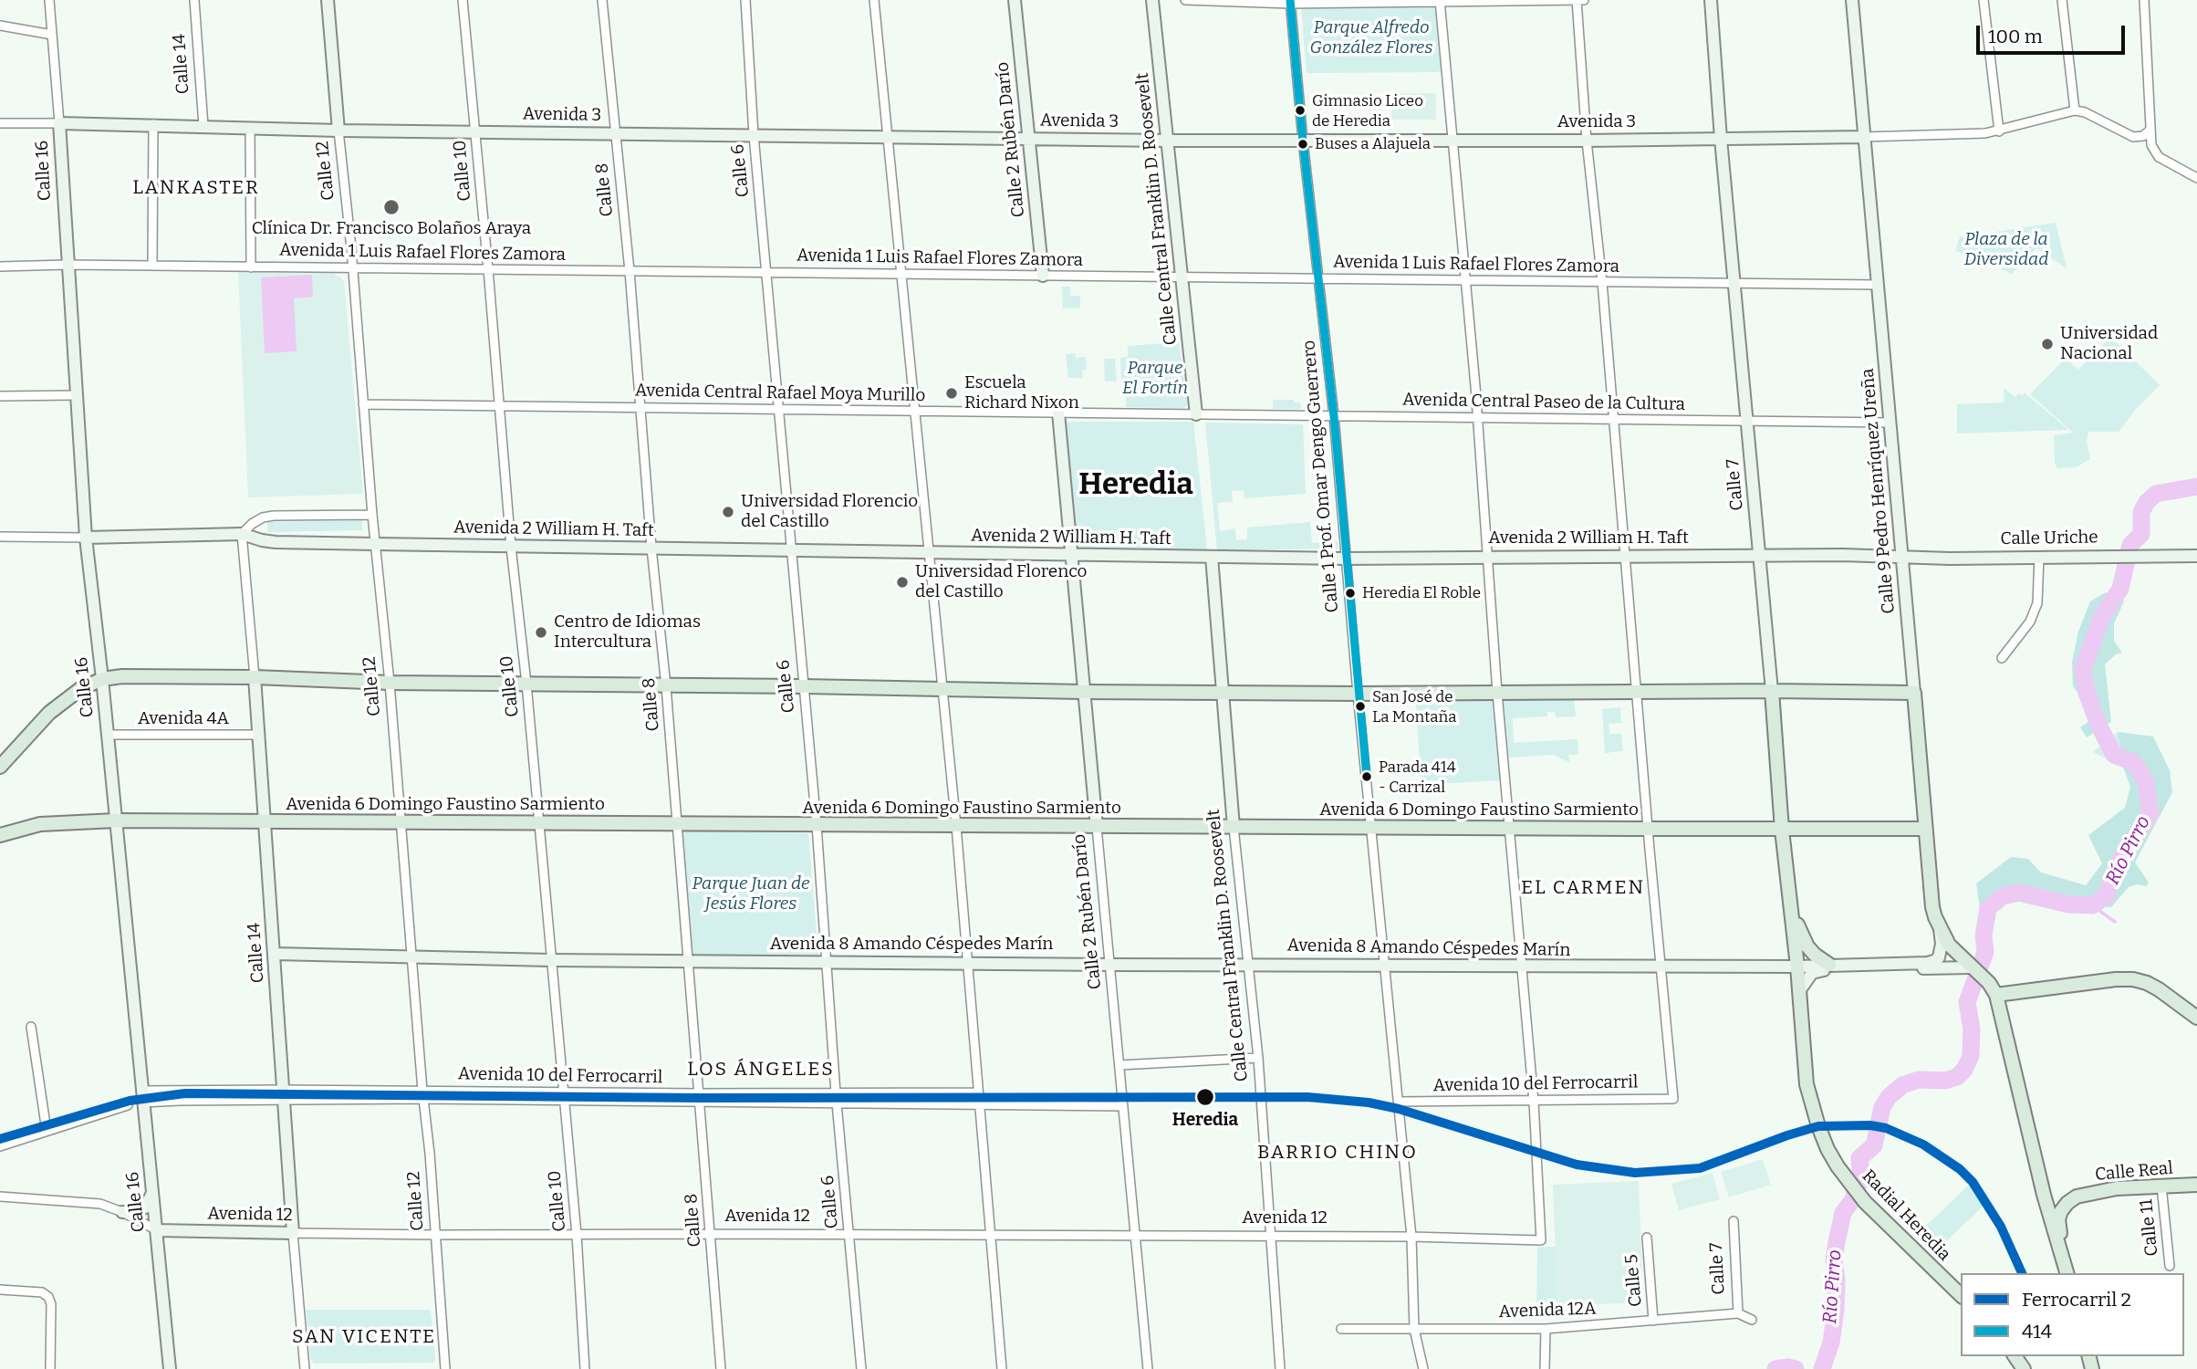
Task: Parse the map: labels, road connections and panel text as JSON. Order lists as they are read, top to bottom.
{
  "streets": {
    "main road": [
      "Calle 7",
      "Calle 9 Pedro Henríquez Ureña",
      "Avenida 6 Domingo Faustino Sarmiento",
      "Calle Real",
      "Radial Heredia"
    ],
    "street": [
      "Calle 14",
      "Avenida 3",
      "Calle 2 Rubén Darío",
      "Calle 16",
      "Calle 12",
      "Calle 10",
      "Calle 6",
      "Calle 8",
      "Calle Central Franklin D. Roosevelt",
      "Avenida 1 Luis Rafael Flores Zamora",
      "Avenida Central Rafael Moya Murillo",
      "Avenida Central Paseo de la Cultura",
      "Calle 1 Prof. Omar Dengo Guerrero",
      "Avenida 2 William H. Taft",
      "Calle Uriche",
      "Avenida 4A",
      "Avenida 8 Amando Céspedes Marín",
      "Avenida 10 del Ferrocarril",
      "Avenida 12",
      "Calle 11",
      "Calle 5",
      "Avenida 12A"
    ]
  },
  "crossings": [
    ["Calle 14", "Avenida 3"],
    ["Calle 14", "Avenida 2 William H. Taft"],
    ["Calle 14", "Avenida 4A"],
    ["Calle 14", "Avenida 6 Domingo Faustino Sarmiento"],
    ["Calle 14", "Avenida 8 Amando Céspedes Marín"],
    ["Calle 14", "Avenida 10 del Ferrocarril"],
    ["Calle 14", "Avenida 12"],
    ["Avenida 3", "Calle 2 Rubén Darío"],
    ["Avenida 3", "Calle 16"],
    ["Avenida 3", "Calle 12"],
    ["Avenida 3", "Calle 10"],
    ["Avenida 3", "Calle 6"],
    ["Avenida 3", "Calle 8"],
    ["Avenida 3", "Calle Central Franklin D. Roosevelt"],
    ["Avenida 3", "Calle 1 Prof. Omar Dengo Guerrero"],
    ["Avenida 3", "Calle 7"],
    ["Avenida 3", "Calle 9 Pedro Henríquez Ureña"],
    ["Calle 2 Rubén Darío", "Avenida 1 Luis Rafael Flores Zamora"],
    ["Calle 2 Rubén Darío", "Avenida Central Rafael Moya Murillo"],
    ["Calle 2 Rubén Darío", "Avenida 2 William H. Taft"],
    ["Calle 2 Rubén Darío", "Avenida 6 Domingo Faustino Sarmiento"],
    ["Calle 2 Rubén Darío", "Avenida 8 Amando Céspedes Marín"],
    ["Calle 2 Rubén Darío", "Avenida 10 del Ferrocarril"],
    ["Calle 2 Rubén Darío", "Avenida 12"],
    ["Calle 16", "Avenida 1 Luis Rafael Flores Zamora"],
    ["Calle 16", "Avenida 2 William H. Taft"],
    ["Calle 16", "Avenida 4A"],
    ["Calle 16", "Avenida 6 Domingo Faustino Sarmiento"],
    ["Calle 16", "Avenida 10 del Ferrocarril"],
    ["Calle 16", "Avenida 12"],
    ["Calle 12", "Avenida 1 Luis Rafael Flores Zamora"],
    ["Calle 12", "Avenida Central Rafael Moya Murillo"],
    ["Calle 12", "Avenida 2 William H. Taft"],
    ["Calle 12", "Avenida 6 Domingo Faustino Sarmiento"],
    ["Calle 12", "Avenida 8 Amando Céspedes Marín"],
    ["Calle 12", "Avenida 10 del Ferrocarril"],
    ["Calle 12", "Avenida 12"],
    ["Calle 10", "Avenida 1 Luis Rafael Flores Zamora"],
    ["Calle 10", "Avenida Central Rafael Moya Murillo"],
    ["Calle 10", "Avenida 2 William H. Taft"],
    ["Calle 10", "Avenida 6 Domingo Faustino Sarmiento"],
    ["Calle 10", "Avenida 8 Amando Céspedes Marín"],
    ["Calle 10", "Avenida 10 del Ferrocarril"],
    ["Calle 10", "Avenida 12"],
    ["Calle 6", "Avenida 1 Luis Rafael Flores Zamora"],
    ["Calle 6", "Avenida Central Rafael Moya Murillo"],
    ["Calle 6", "Avenida 2 William H. Taft"],
    ["Calle 6", "Avenida 6 Domingo Faustino Sarmiento"],
    ["Calle 6", "Avenida 8 Amando Céspedes Marín"],
    ["Calle 6", "Avenida 10 del Ferrocarril"],
    ["Calle 6", "Avenida 12"],
    ["Calle 8", "Avenida 1 Luis Rafael Flores Zamora"],
    ["Calle 8", "Avenida Central Rafael Moya Murillo"],
    ["Calle 8", "Avenida 2 William H. Taft"],
    ["Calle 8", "Avenida 6 Domingo Faustino Sarmiento"],
    ["Calle 8", "Avenida 8 Amando Céspedes Marín"],
    ["Calle 8", "Avenida 10 del Ferrocarril"],
    ["Calle 8", "Avenida 12"],
    ["Calle Central Franklin D. Roosevelt", "Avenida 1 Luis Rafael Flores Zamora"],
    ["Calle Central Franklin D. Roosevelt", "Avenida Central Rafael Moya Murillo"],
    ["Calle Central Franklin D. Roosevelt", "Avenida Central Paseo de la Cultura"],
    ["Calle Central Franklin D. Roosevelt", "Avenida 2 William H. Taft"],
    ["Calle Central Franklin D. Roosevelt", "Avenida 6 Domingo Faustino Sarmiento"],
    ["Calle Central Franklin D. Roosevelt", "Avenida 8 Amando Céspedes Marín"],
    ["Calle Central Franklin D. Roosevelt", "Avenida 12"],
    ["Avenida 1 Luis Rafael Flores Zamora", "Calle 1 Prof. Omar Dengo Guerrero"],
    ["Avenida 1 Luis Rafael Flores Zamora", "Calle 7"],
    ["Avenida 1 Luis Rafael Flores Zamora", "Calle 9 Pedro Henríquez Ureña"],
    ["Avenida Central Rafael Moya Murillo", "Avenida Central Paseo de la Cultura"],
    ["Avenida Central Paseo de la Cultura", "Calle 1 Prof. Omar Dengo Guerrero"],
    ["Avenida Central Paseo de la Cultura", "Calle 7"],
    ["Avenida Central Paseo de la Cultura", "Calle 9 Pedro Henríquez Ureña"],
    ["Calle 1 Prof. Omar Dengo Guerrero", "Avenida 2 William H. Taft"],
    ["Calle 1 Prof. Omar Dengo Guerrero", "Avenida 6 Domingo Faustino Sarmiento"],
    ["Calle 1 Prof. Omar Dengo Guerrero", "Avenida 8 Amando Céspedes Marín"],
    ["Calle 1 Prof. Omar Dengo Guerrero", "Avenida 10 del Ferrocarril"],
    ["Calle 1 Prof. Omar Dengo Guerrero", "Avenida 12"],
    ["Calle 1 Prof. Omar Dengo Guerrero", "Avenida 12A"],
    ["Calle 7", "Avenida 2 William H. Taft"],
    ["Calle 7", "Avenida 6 Domingo Faustino Sarmiento"],
    ["Calle 7", "Avenida 8 Amando Céspedes Marín"],
    ["Calle 7", "Radial Heredia"],
    ["Calle 7", "Avenida 12A"],
    ["Calle 9 Pedro Henríquez Ureña", "Avenida 2 William H. Taft"],
    ["Calle 9 Pedro Henríquez Ureña", "Calle Uriche"],
    ["Calle 9 Pedro Henríquez Ureña", "Avenida 6 Domingo Faustino Sarmiento"],
    ["Calle 9 Pedro Henríquez Ureña", "Avenida 8 Amando Céspedes Marín"],
    ["Avenida 2 William H. Taft", "Calle Uriche"],
    ["Avenida 8 Amando Céspedes Marín", "Avenida 10 del Ferrocarril"],
    ["Avenida 8 Amando Céspedes Marín", "Radial Heredia"],
    ["Avenida 10 del Ferrocarril", "Avenida 12"],
    ["Calle Real", "Calle 11"],
    ["Calle 5", "Avenida 12A"]
  ],
  "districts": [
    "LANKASTER",
    "Heredia",
    "EL CARMEN",
    "LOS ÁNGELES",
    "BARRIO CHINO",
    "SAN VICENTE"
  ],
  "water": ["Río Pirro"],
  "parks": [
    "Parque Alfredo González Flores",
    "Plaza de la Diversidad",
    "Parque El Fortín",
    "Parque Juan de Jesús Flores"
  ],
  "places": [
    "Gimnasio Liceo de Heredia",
    "Buses a Alajuela",
    "Clínica Dr. Francisco Bolaños Araya",
    "Universidad Nacional",
    "Escuela Richard Nixon",
    "Universidad Florencio del Castillo",
    "Universidad Florenco del Castillo",
    "Heredia El Roble",
    "Centro de Idiomas Intercultura",
    "San José de La Montaña",
    "Parada 414 - Carrizal",
    "Heredia"
  ],
  "lines": ["transit line 414", "rail line 2"],
  "legend": ["Ferrocarril 2", "414"],
  "scale_bar": "100 m"
}
